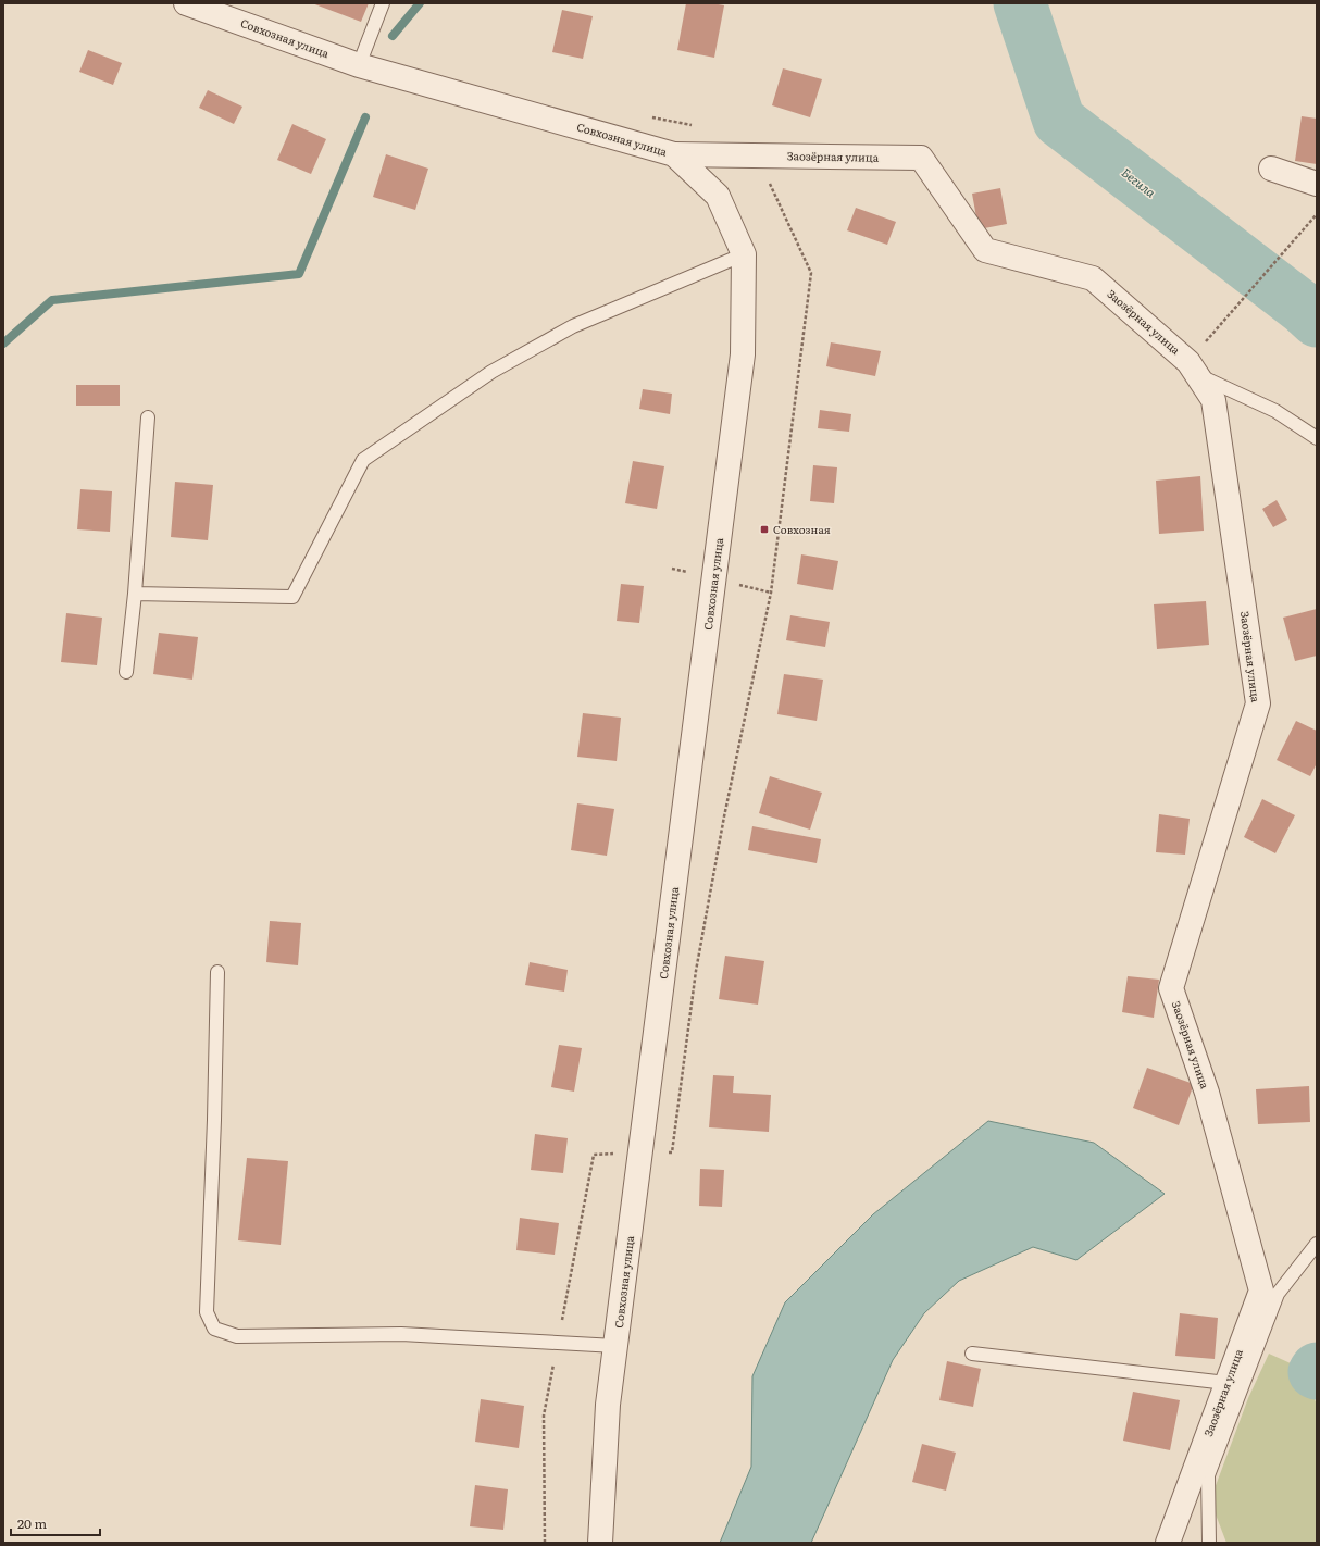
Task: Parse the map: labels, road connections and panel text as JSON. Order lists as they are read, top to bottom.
{
  "streets": {
    "street": ["Совхозная улица", "Заозёрная улица"]
  },
  "crossings": [
    ["Совхозная улица", "Заозёрная улица"]
  ],
  "water": ["Бегила"],
  "places": {
    "transit": ["Совхозная"]
  },
  "scale_bar": "20 m"
}
